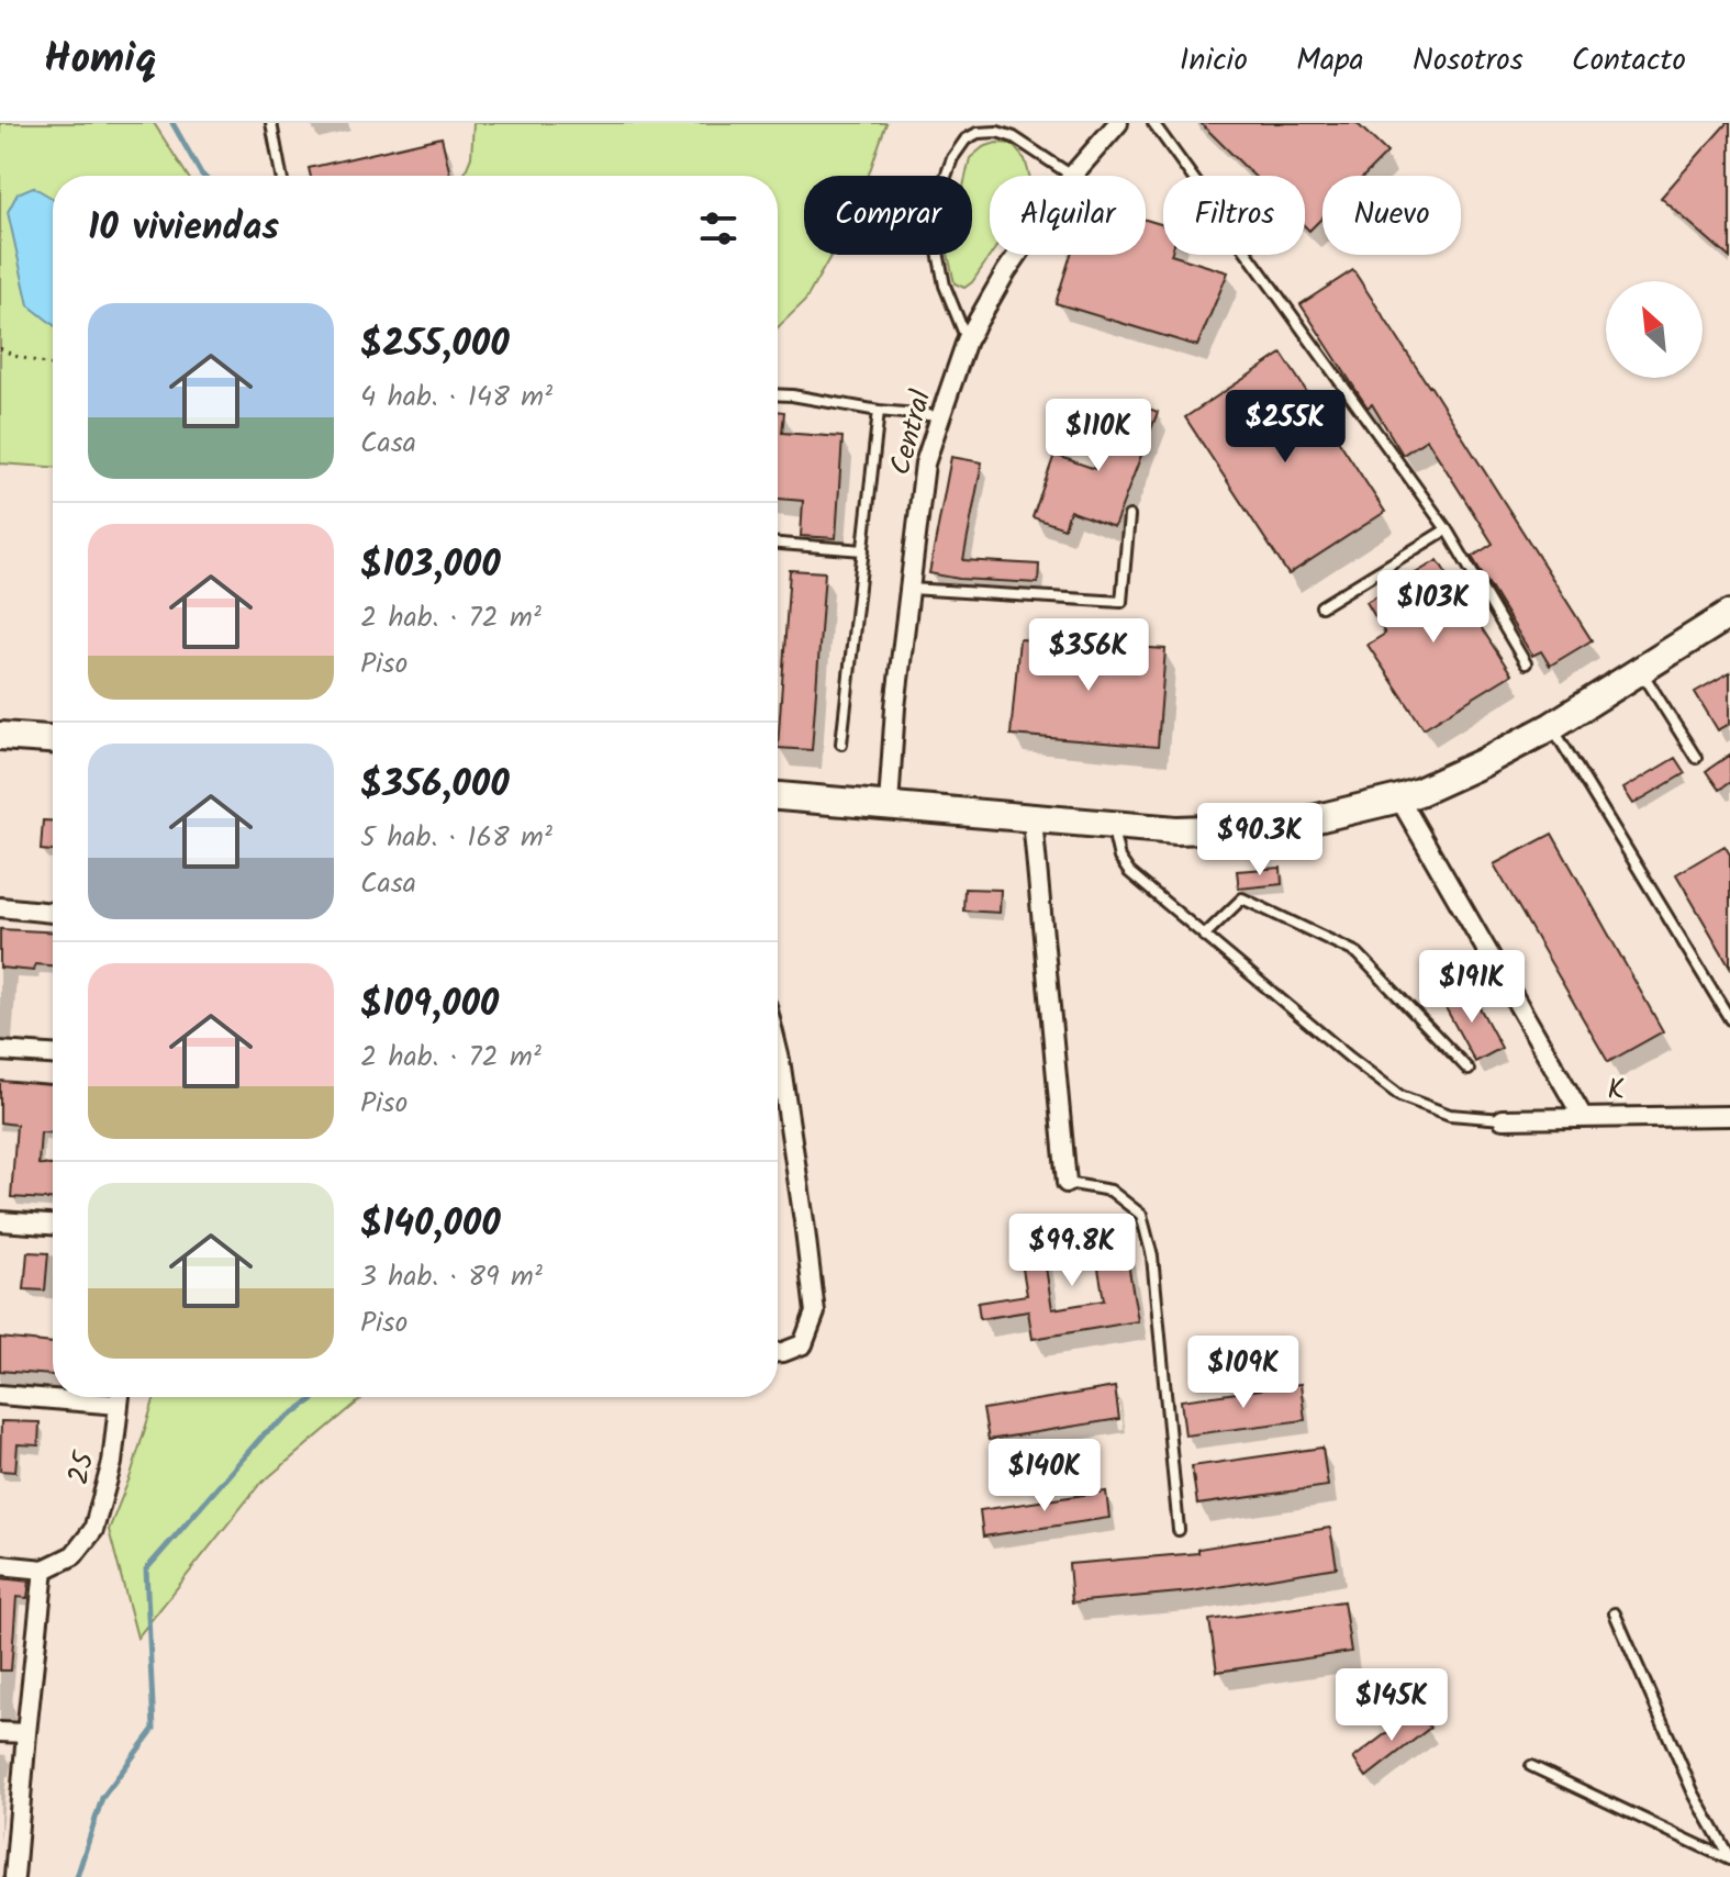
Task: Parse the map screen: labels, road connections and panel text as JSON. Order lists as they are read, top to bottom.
{
  "streets": {
    "street": ["Central", "K", "25"]
  },
  "north": "top left",
  "page": {
    "header": "Homiq",
    "nav": [
      "Inicio",
      "Mapa",
      "Nosotros",
      "Contacto"
    ],
    "chip": [
      "Comprar",
      "Alquilar",
      "Filtros",
      "Nuevo"
    ],
    "heading": "10 viviendas",
    "list": [
      {
        "name": "$255,000",
        "note": "4 hab. · 148 m² · Casa"
      },
      {
        "name": "$103,000",
        "note": "2 hab. · 72 m² · Piso"
      },
      {
        "name": "$356,000",
        "note": "5 hab. · 168 m² · Casa"
      },
      {
        "name": "$109,000",
        "note": "2 hab. · 72 m² · Piso"
      },
      {
        "name": "$140,000",
        "note": "3 hab. · 89 m² · Piso"
      }
    ],
    "price": [
      "$255K",
      "$110K",
      "$103K",
      "$356K",
      "$90.3K",
      "$191K",
      "$99.8K",
      "$109K",
      "$140K",
      "$145K"
    ]
  }
}
